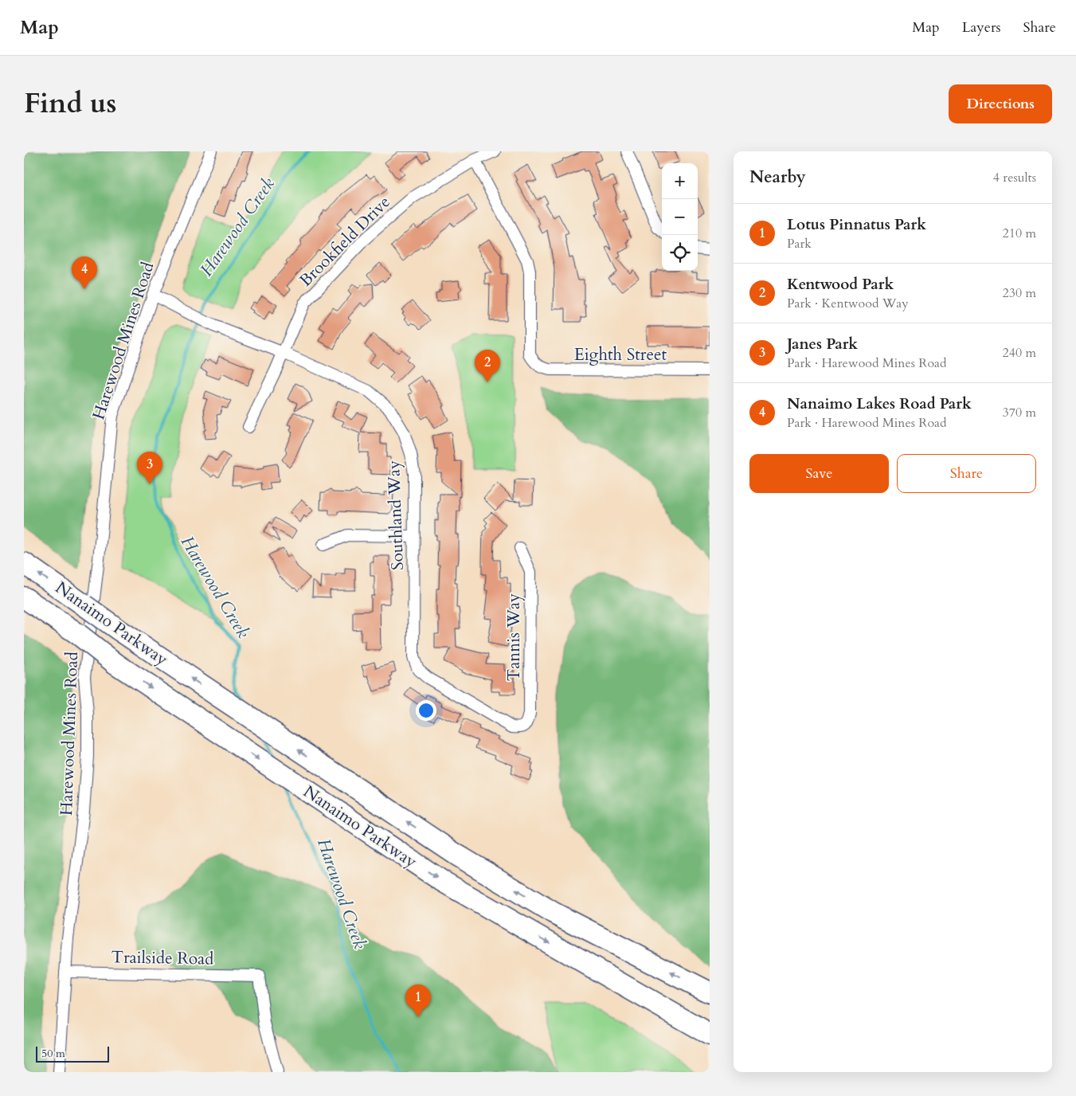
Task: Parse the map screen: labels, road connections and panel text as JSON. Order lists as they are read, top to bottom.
{
  "streets": {
    "highway": ["Nanaimo Parkway"],
    "street": [
      "Brookfield Drive",
      "Harewood Mines Road",
      "Eighth Street",
      "Southland Way",
      "Tannis Way",
      "Trailside Road"
    ]
  },
  "crossings": [
    ["Brookfield Drive", "Eighth Street"],
    ["Brookfield Drive", "Southland Way"],
    ["Harewood Mines Road", "Southland Way"],
    ["Harewood Mines Road", "Trailside Road"],
    ["Southland Way", "Tannis Way"]
  ],
  "water": ["Harewood Creek"],
  "scale_bar": "50 m",
  "page": {
    "header": "Map",
    "nav": ["Map", "Layers", "Share"],
    "title": "Find us",
    "buttons": [
      "Directions",
      ["Save", "Share"]
    ],
    "heading": ["Nearby", "4 results"],
    "map_buttons": ["+", "−"],
    "list": [
      {
        "mark": "1",
        "name": "Lotus Pinnatus Park",
        "note": "Park",
        "value": "210 m"
      },
      {
        "mark": "2",
        "name": "Kentwood Park",
        "note": "Park · Kentwood Way",
        "value": "230 m"
      },
      {
        "mark": "3",
        "name": "Janes Park",
        "note": "Park · Harewood Mines Road",
        "value": "240 m"
      },
      {
        "mark": "4",
        "name": "Nanaimo Lakes Road Park",
        "note": "Park · Harewood Mines Road",
        "value": "370 m"
      }
    ],
    "pins": [
      "4",
      "2",
      "3",
      "1"
    ],
    "scale": "50 m"
  }
}
